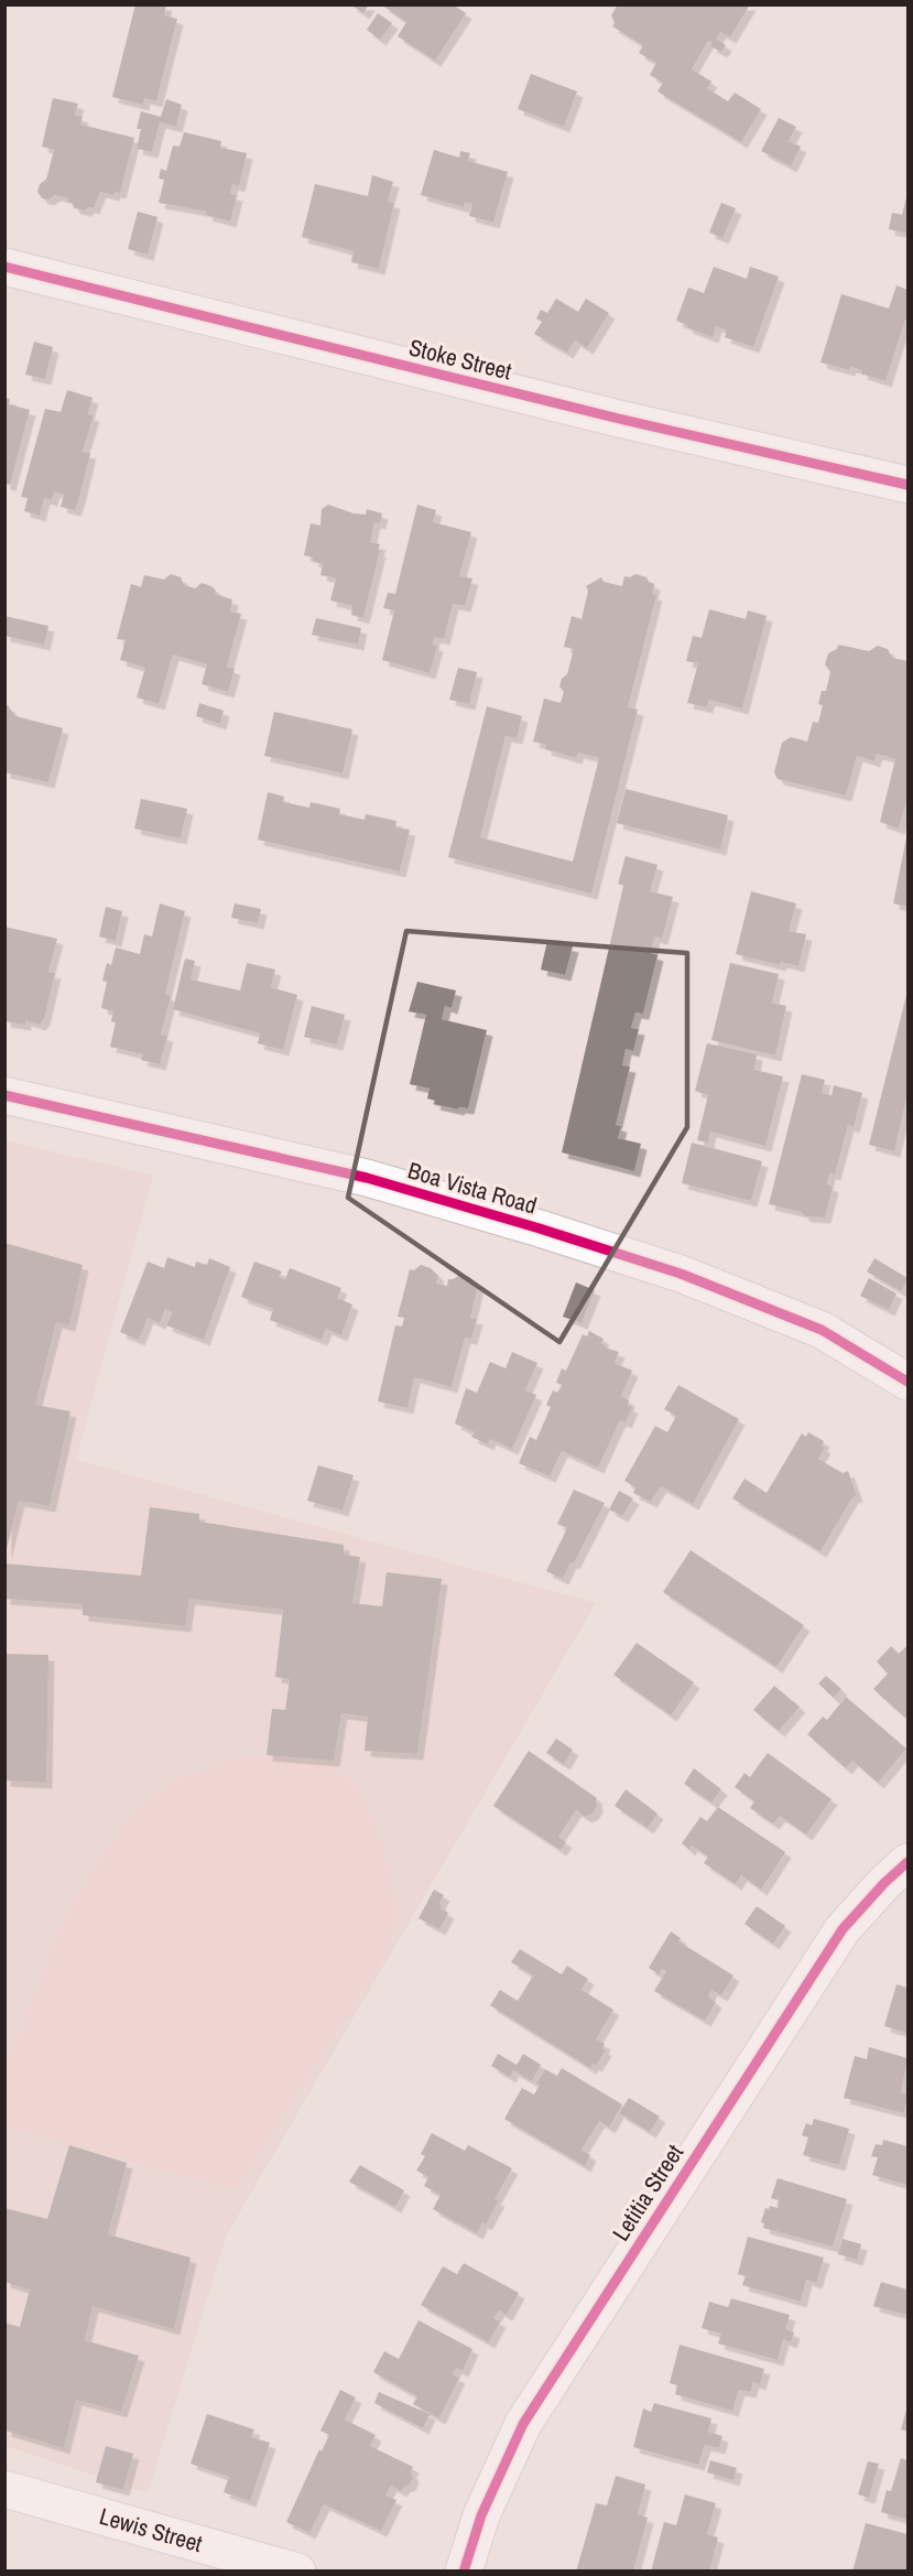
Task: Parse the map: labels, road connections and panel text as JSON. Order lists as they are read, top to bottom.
{
  "streets": {
    "street": [
      "Stoke Street",
      "Boa Vista Road",
      "Letitia Street",
      "Lewis Street"
    ]
  }
}
